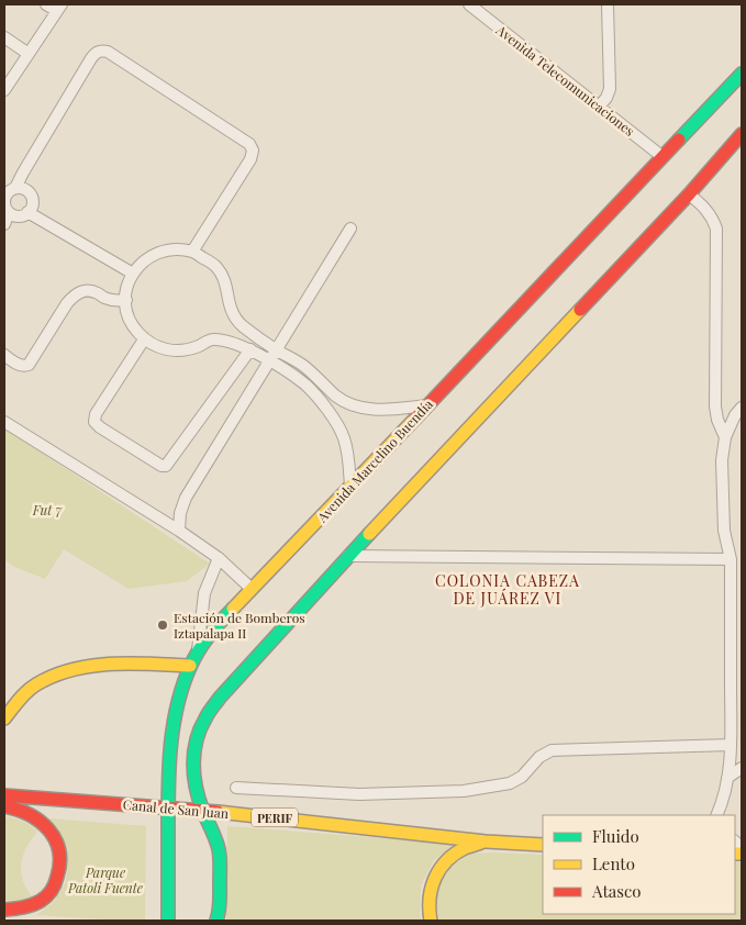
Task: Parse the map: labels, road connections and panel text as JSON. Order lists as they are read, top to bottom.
{
  "streets": {
    "main road": ["Avenida Marcelino Buendía", "Canal de San Juan", "PERIF"],
    "street": ["Avenida Telecomunicaciones"]
  },
  "crossings": [
    ["Avenida Telecomunicaciones", "Avenida Marcelino Buendía"],
    ["Avenida Marcelino Buendía", "Canal de San Juan"]
  ],
  "districts": ["COLONIA CABEZA DE JUÁREZ VI"],
  "parks": ["Fut 7", "Parque Patoli Fuente"],
  "places": ["Estación de Bomberos Iztapalapa II"],
  "legend": ["Fluido", "Lento", "Atasco"]
}
